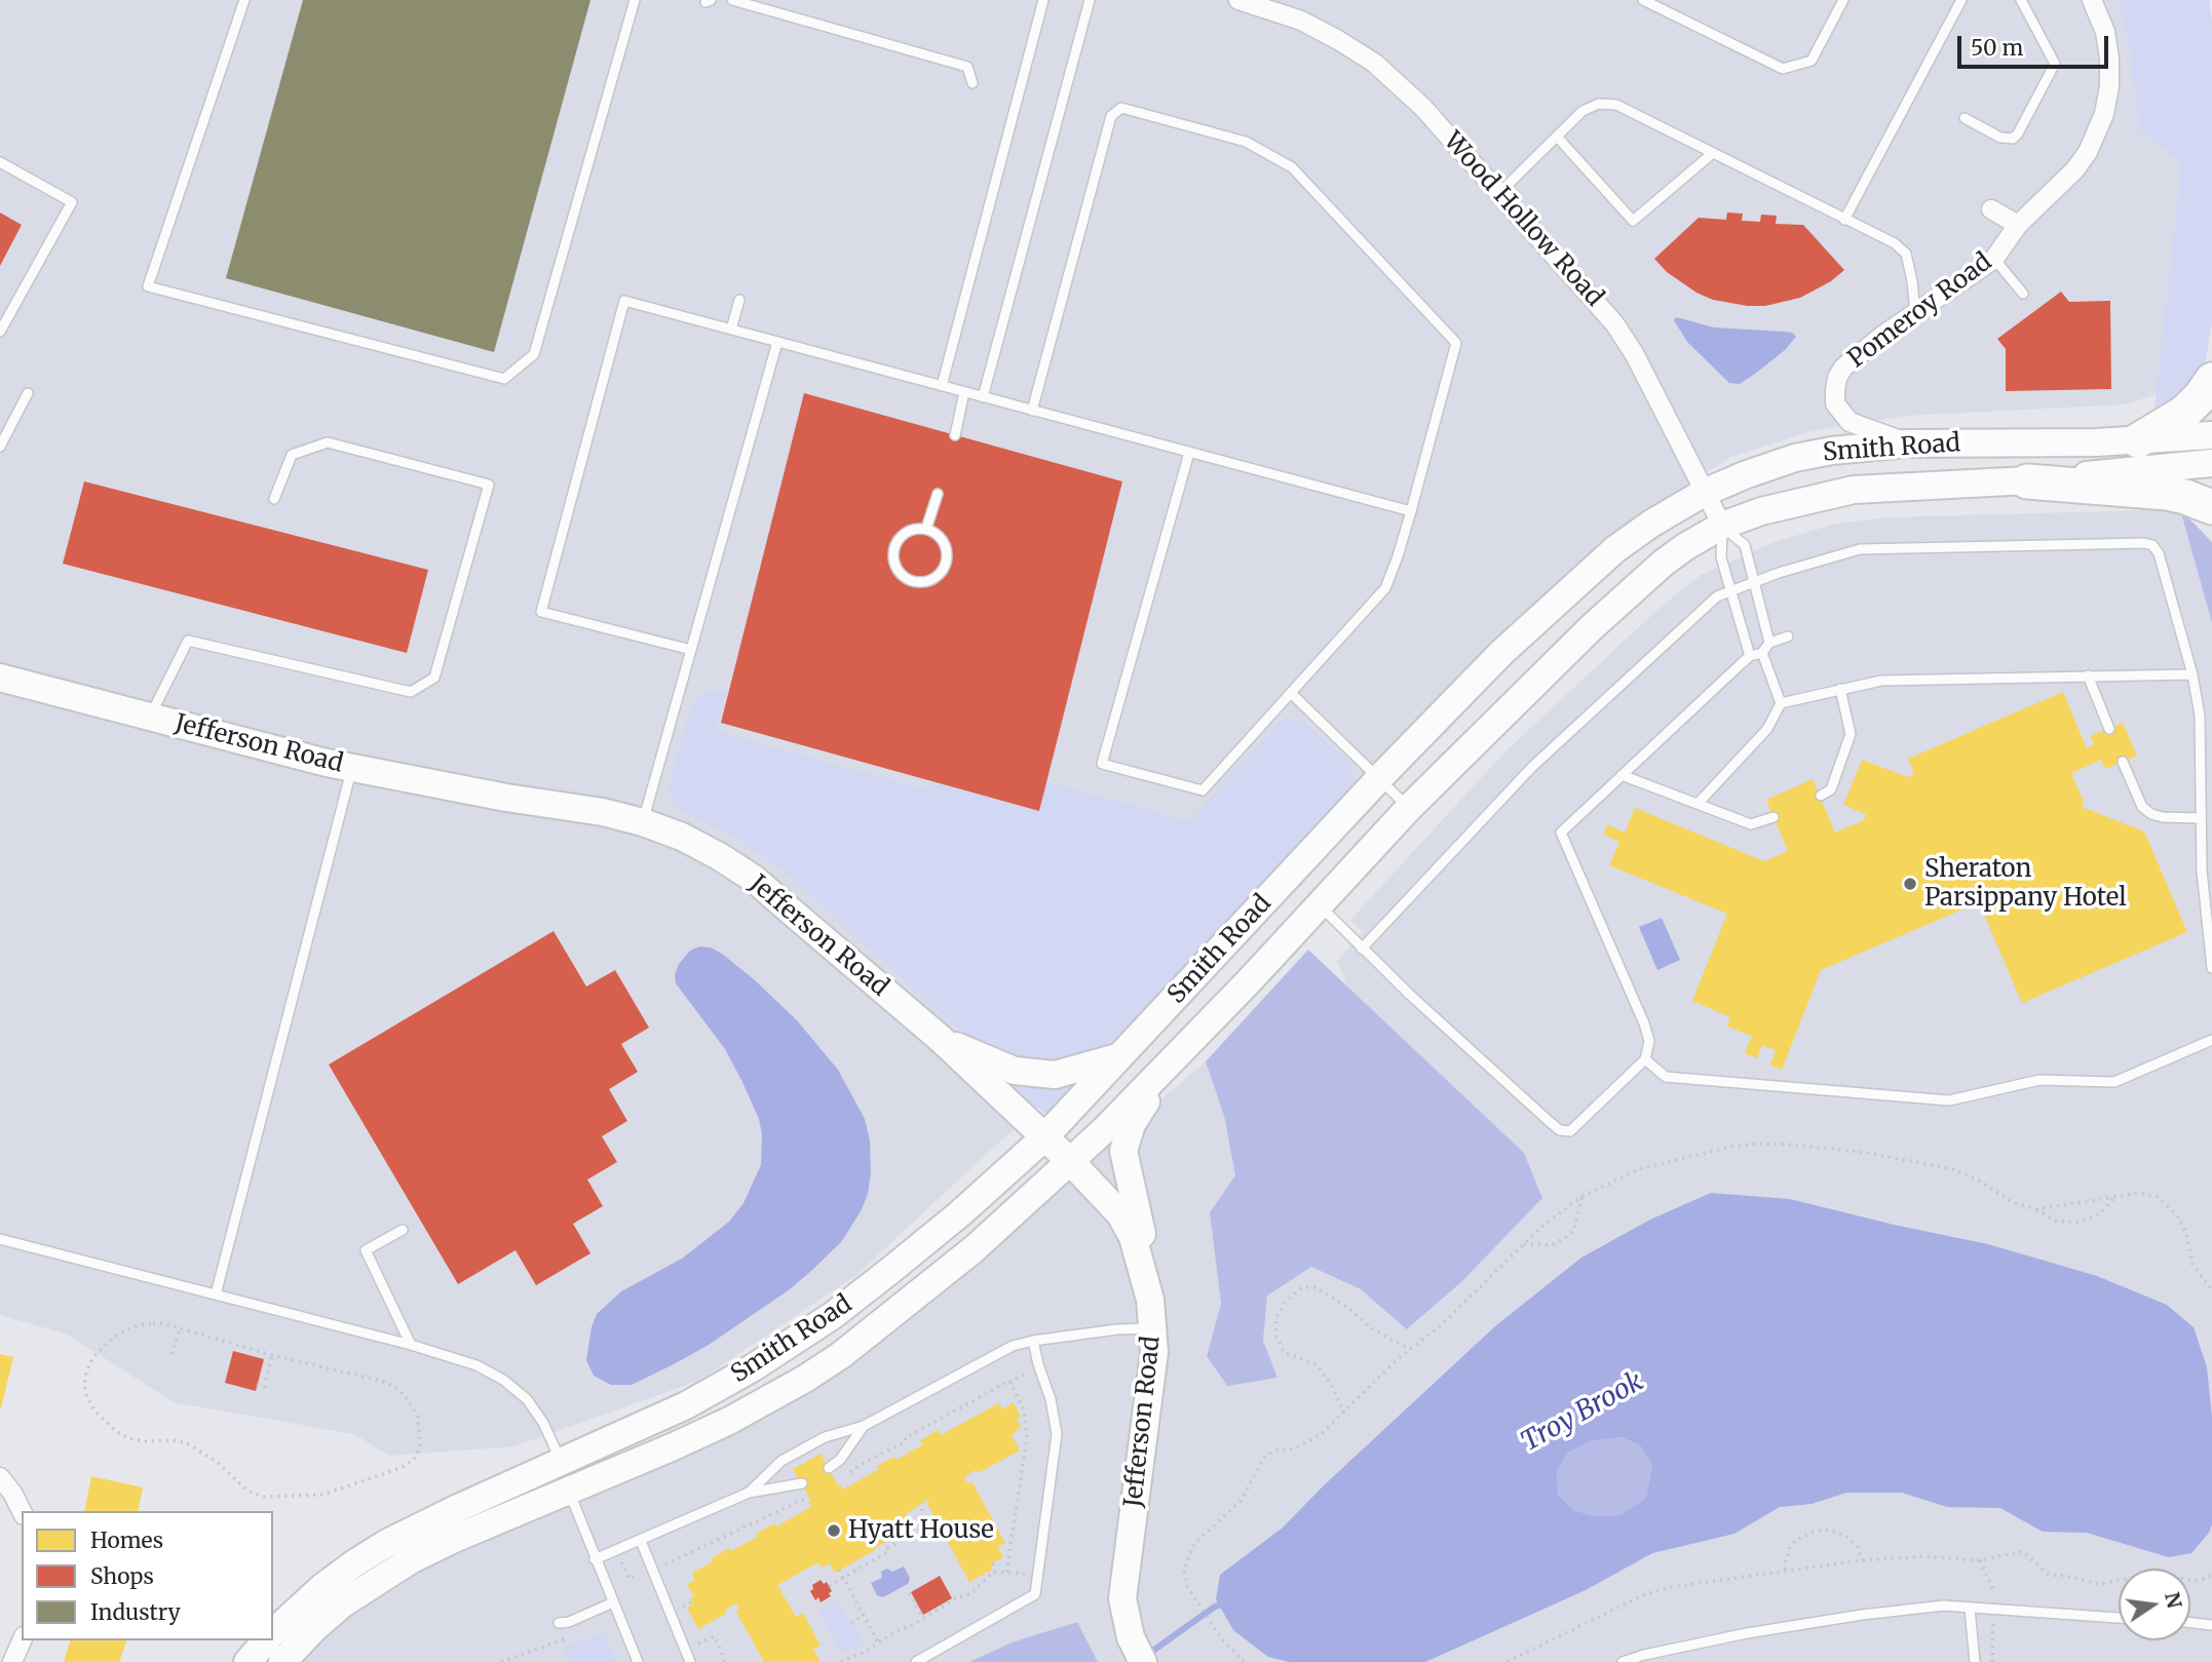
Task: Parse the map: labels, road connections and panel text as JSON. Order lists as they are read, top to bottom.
{
  "streets": {
    "main road": ["Smith Road", "Jefferson Road"],
    "street": ["Wood Hollow Road", "Pomeroy Road"]
  },
  "crossings": [
    ["Wood Hollow Road", "Smith Road"],
    ["Pomeroy Road", "Smith Road"],
    ["Smith Road", "Jefferson Road"]
  ],
  "water": ["Troy Brook"],
  "places": ["Sheraton Parsippany Hotel", "Hyatt House"],
  "legend": ["Homes", "Shops", "Industry"],
  "scale_bar": "50 m",
  "north": "right"
}
